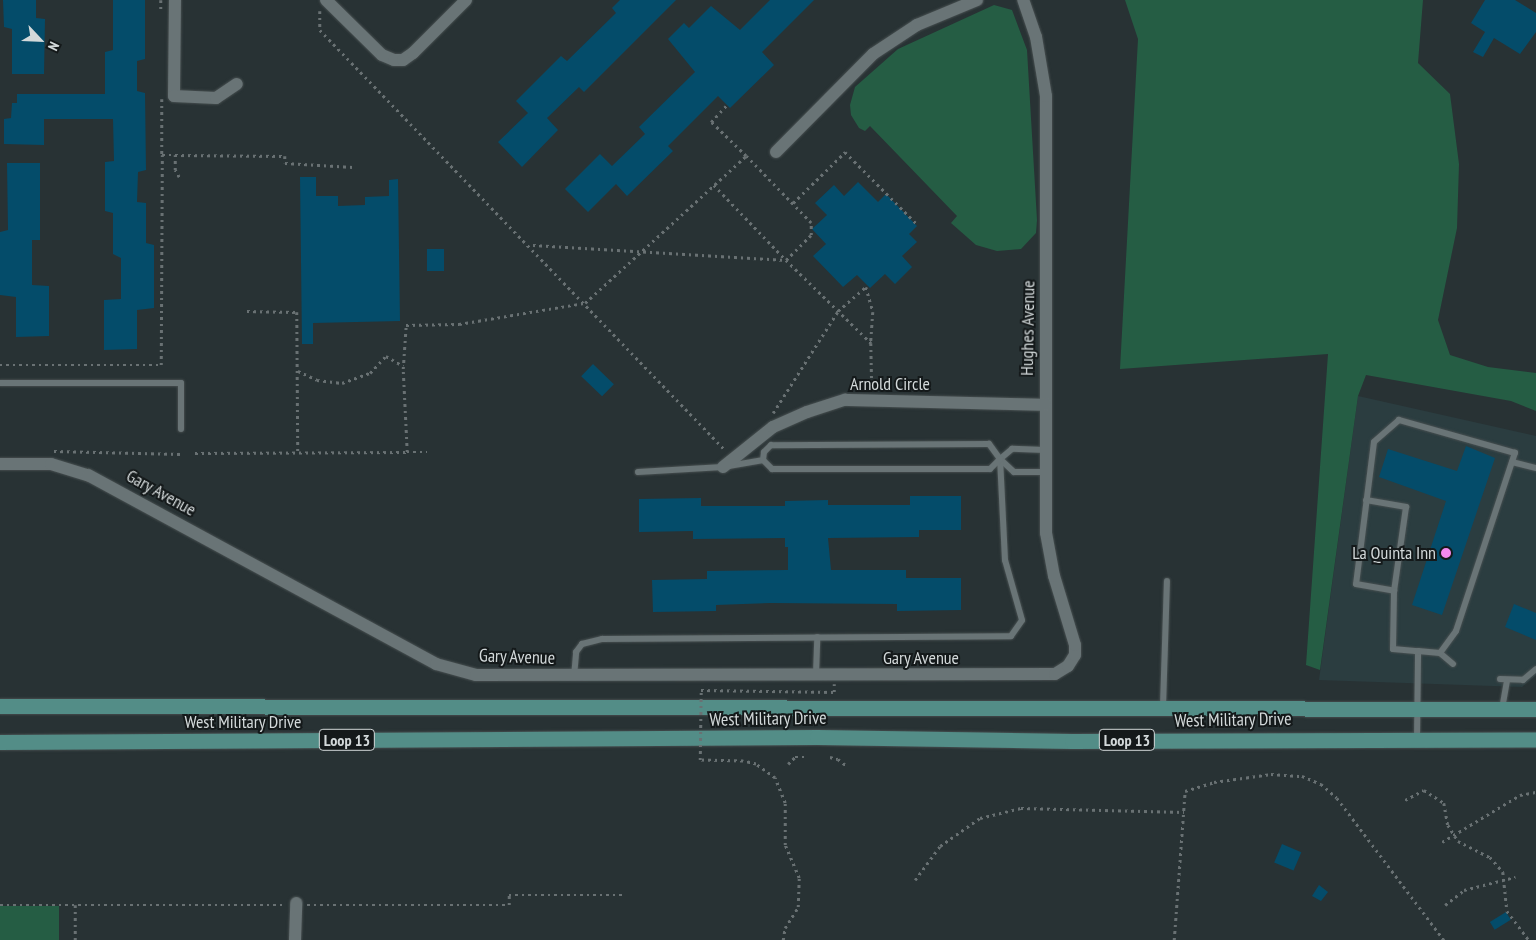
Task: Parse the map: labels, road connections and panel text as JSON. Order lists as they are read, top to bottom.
{
  "streets": {
    "main road": ["West Military Drive", "Loop 13"],
    "street": ["Hughes Avenue", "Arnold Circle", "Gary Avenue"]
  },
  "crossings": [
    ["Hughes Avenue", "Arnold Circle"],
    ["Hughes Avenue", "Gary Avenue"]
  ],
  "places": ["La Quinta Inn"],
  "north": "bottom right"
}
